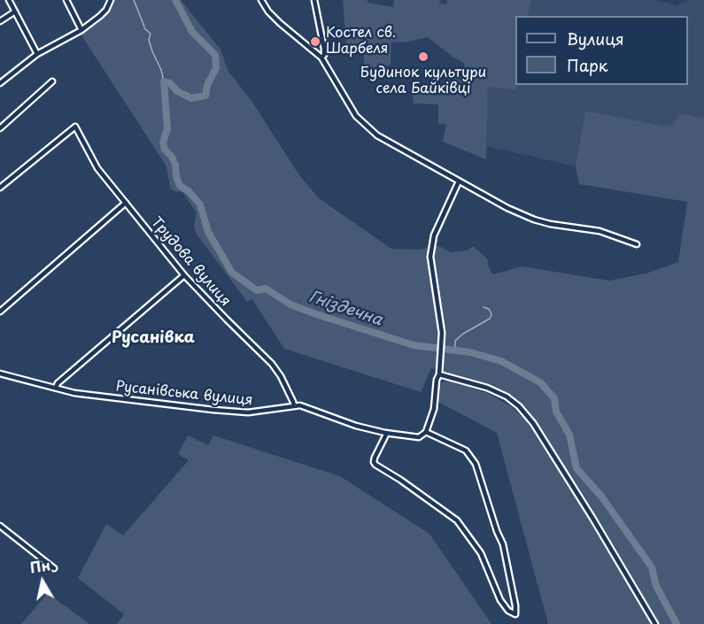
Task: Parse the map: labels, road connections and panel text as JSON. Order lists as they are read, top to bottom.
{
  "streets": {
    "street": ["Трудова вулиця", "Русанівська вулиця"]
  },
  "crossings": [
    ["Трудова вулиця", "Русанівська вулиця"]
  ],
  "districts": ["Русанівка"],
  "water": ["Гніздечна"],
  "places": ["Костел св. Шарбеля", "Будинок культури села Байківці"],
  "legend": ["Вулиця", "Парк"],
  "north": "top"
}
